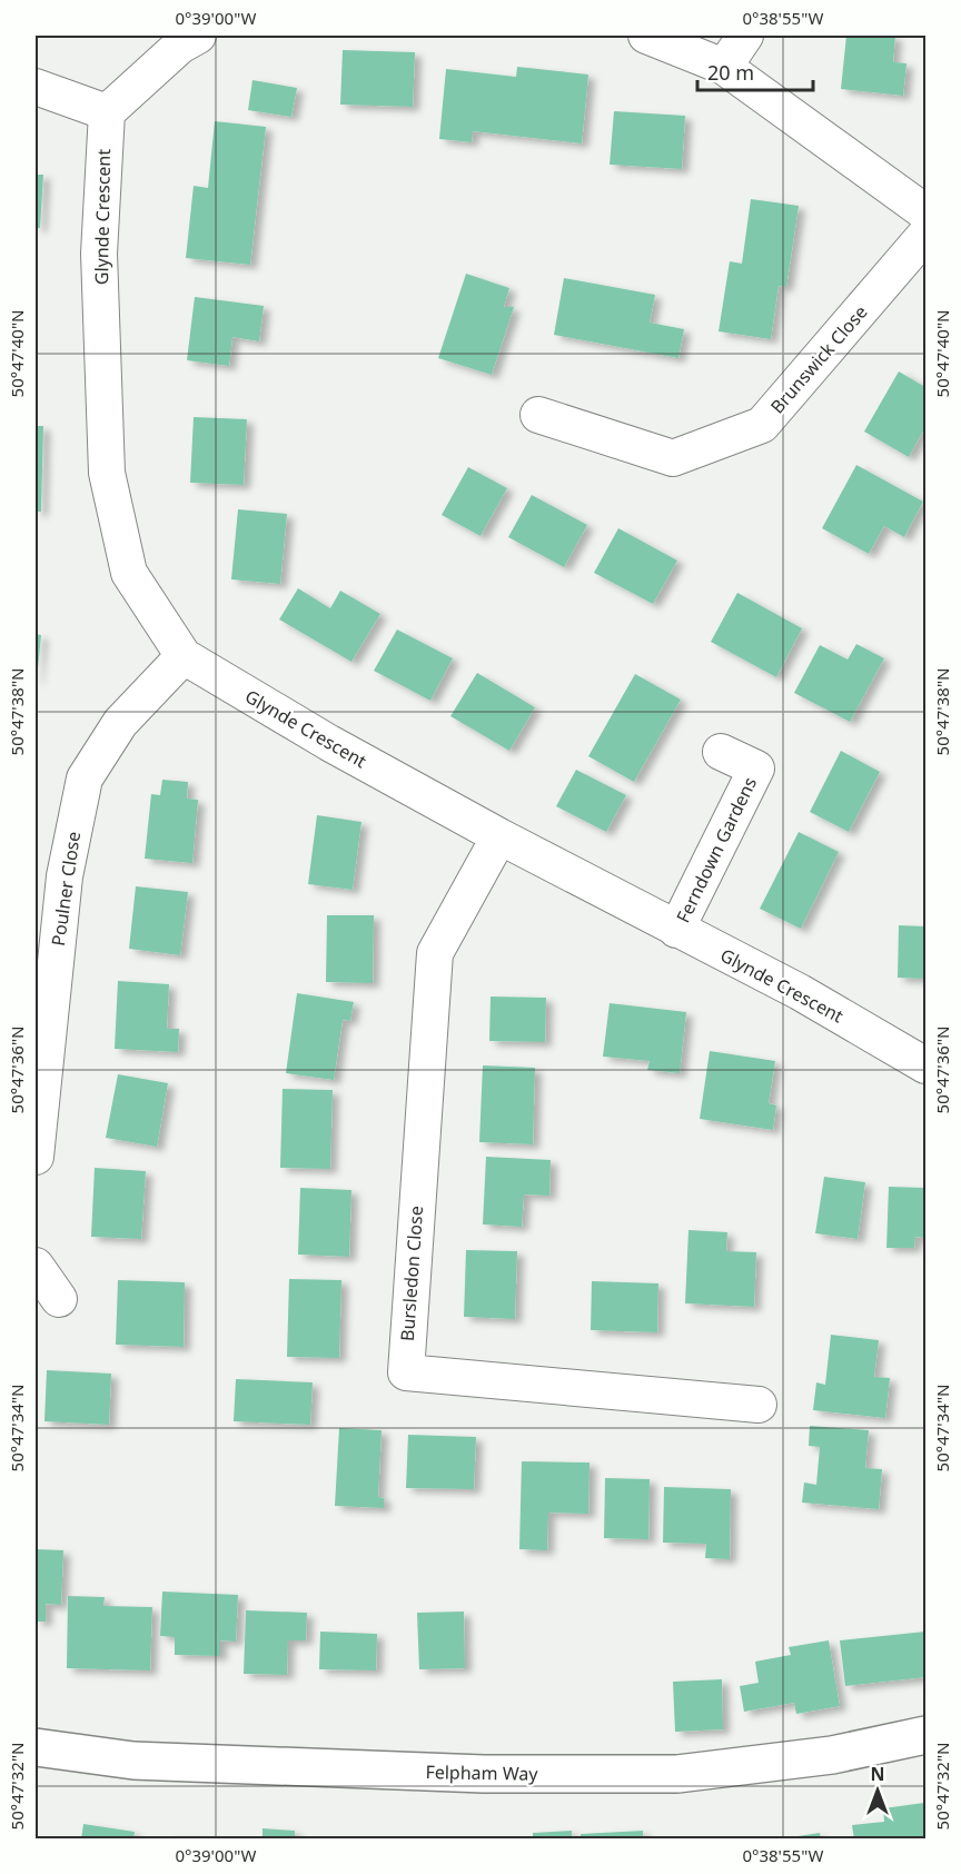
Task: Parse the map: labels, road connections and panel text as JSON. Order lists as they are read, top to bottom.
{
  "streets": {
    "main road": ["Felpham Way"],
    "street": [
      "Glynde Crescent",
      "Brunswick Close",
      "Ferndown Gardens",
      "Poulner Close",
      "Bursledon Close"
    ]
  },
  "crossings": [
    ["Glynde Crescent", "Ferndown Gardens"],
    ["Glynde Crescent", "Poulner Close"],
    ["Glynde Crescent", "Bursledon Close"]
  ],
  "scale_bar": "20 m",
  "north": "top",
  "coordinates": [
    "0°39'00\"W",
    "0°38'55\"W",
    "50°47'40\"N",
    "50°47'38\"N",
    "50°47'36\"N",
    "50°47'34\"N",
    "50°47'32\"N"
  ]
}
